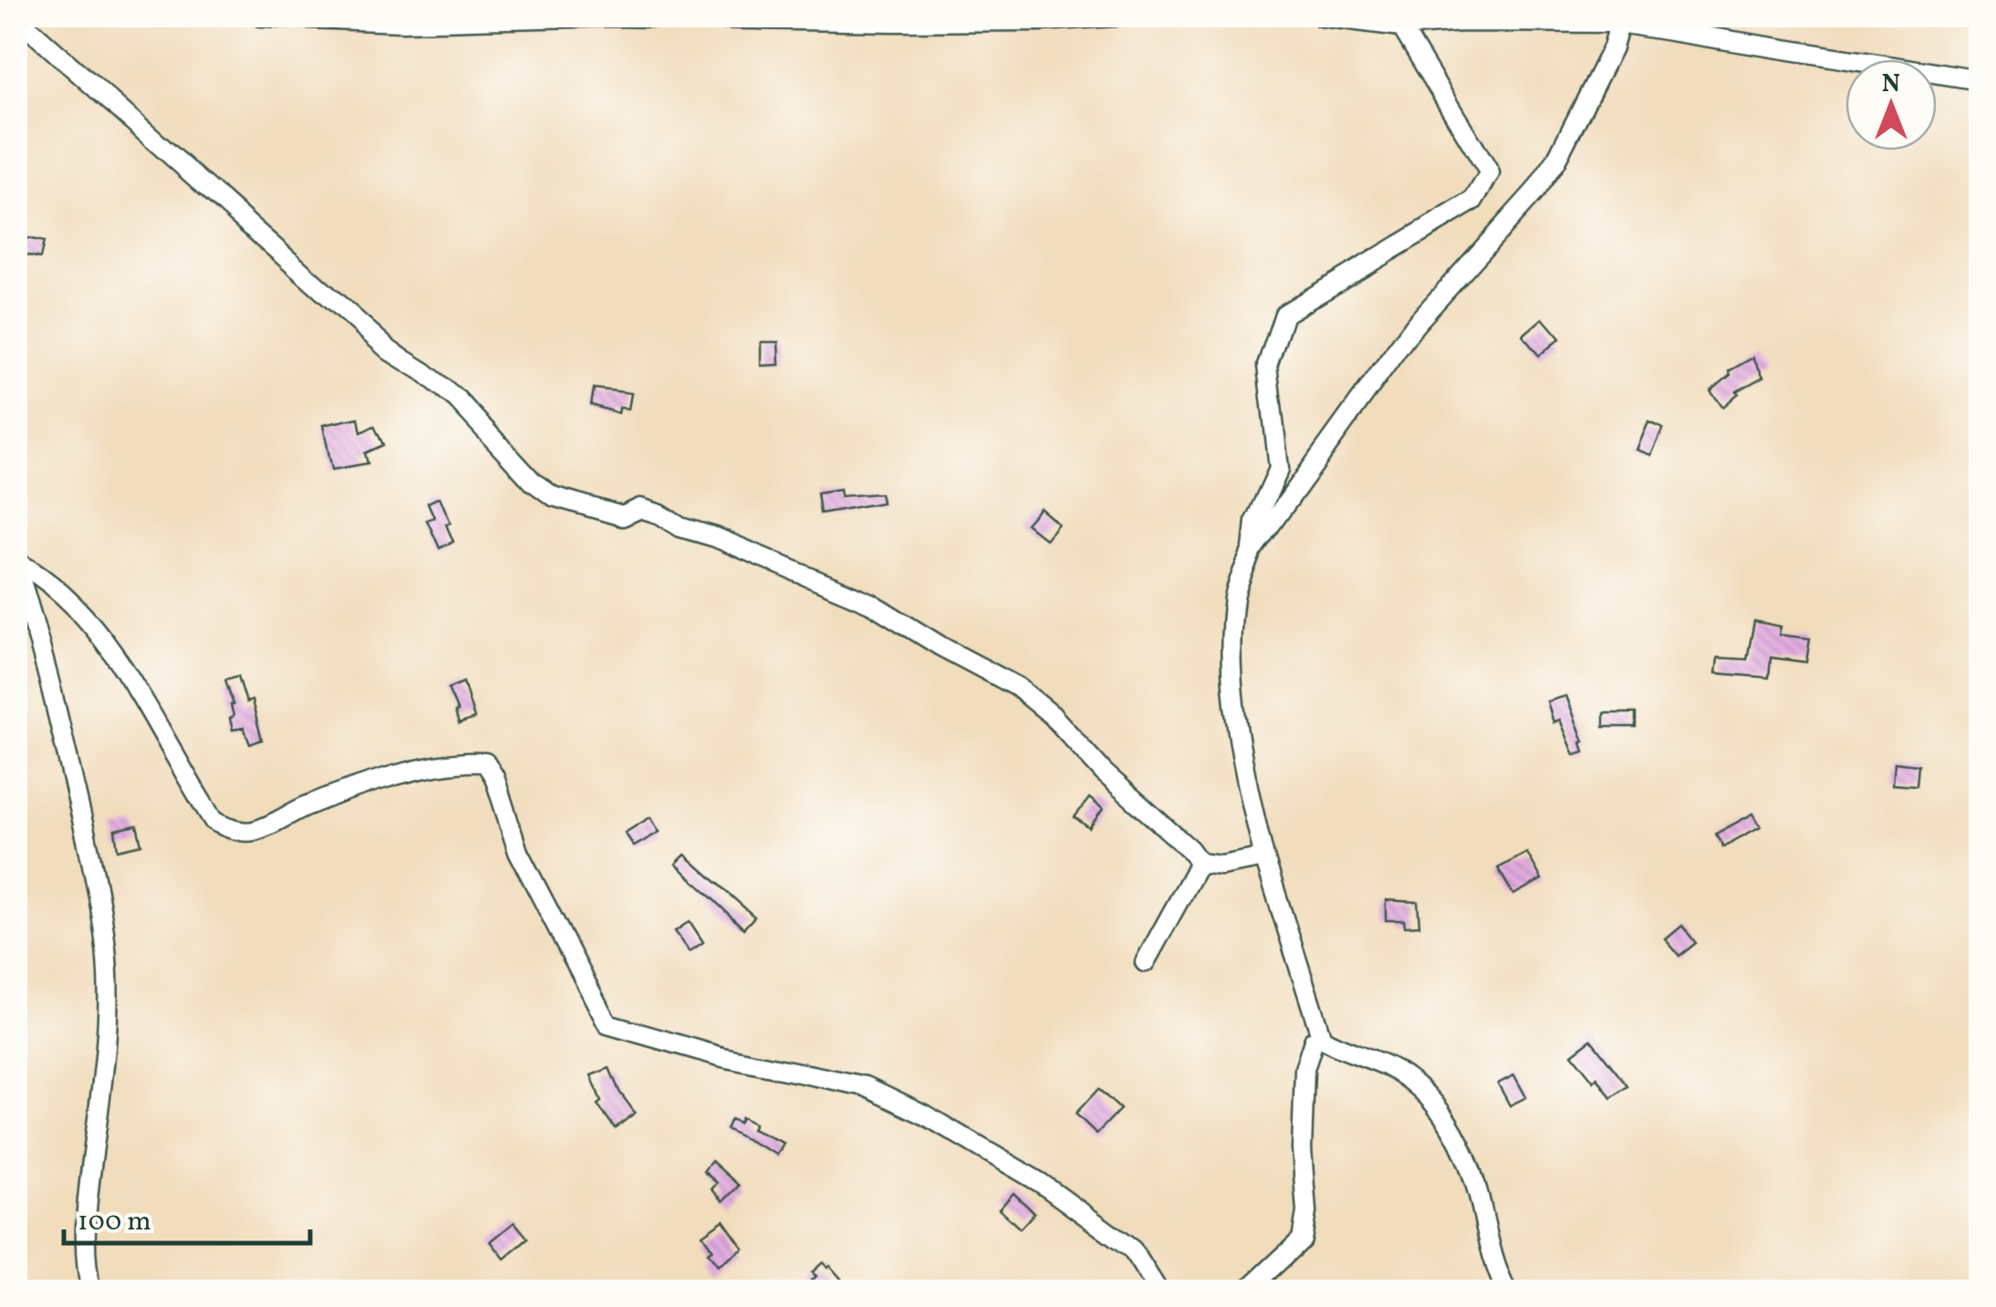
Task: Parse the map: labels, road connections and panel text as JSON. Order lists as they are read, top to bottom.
{
  "scale_bar": "100 m",
  "north": "top"
}
